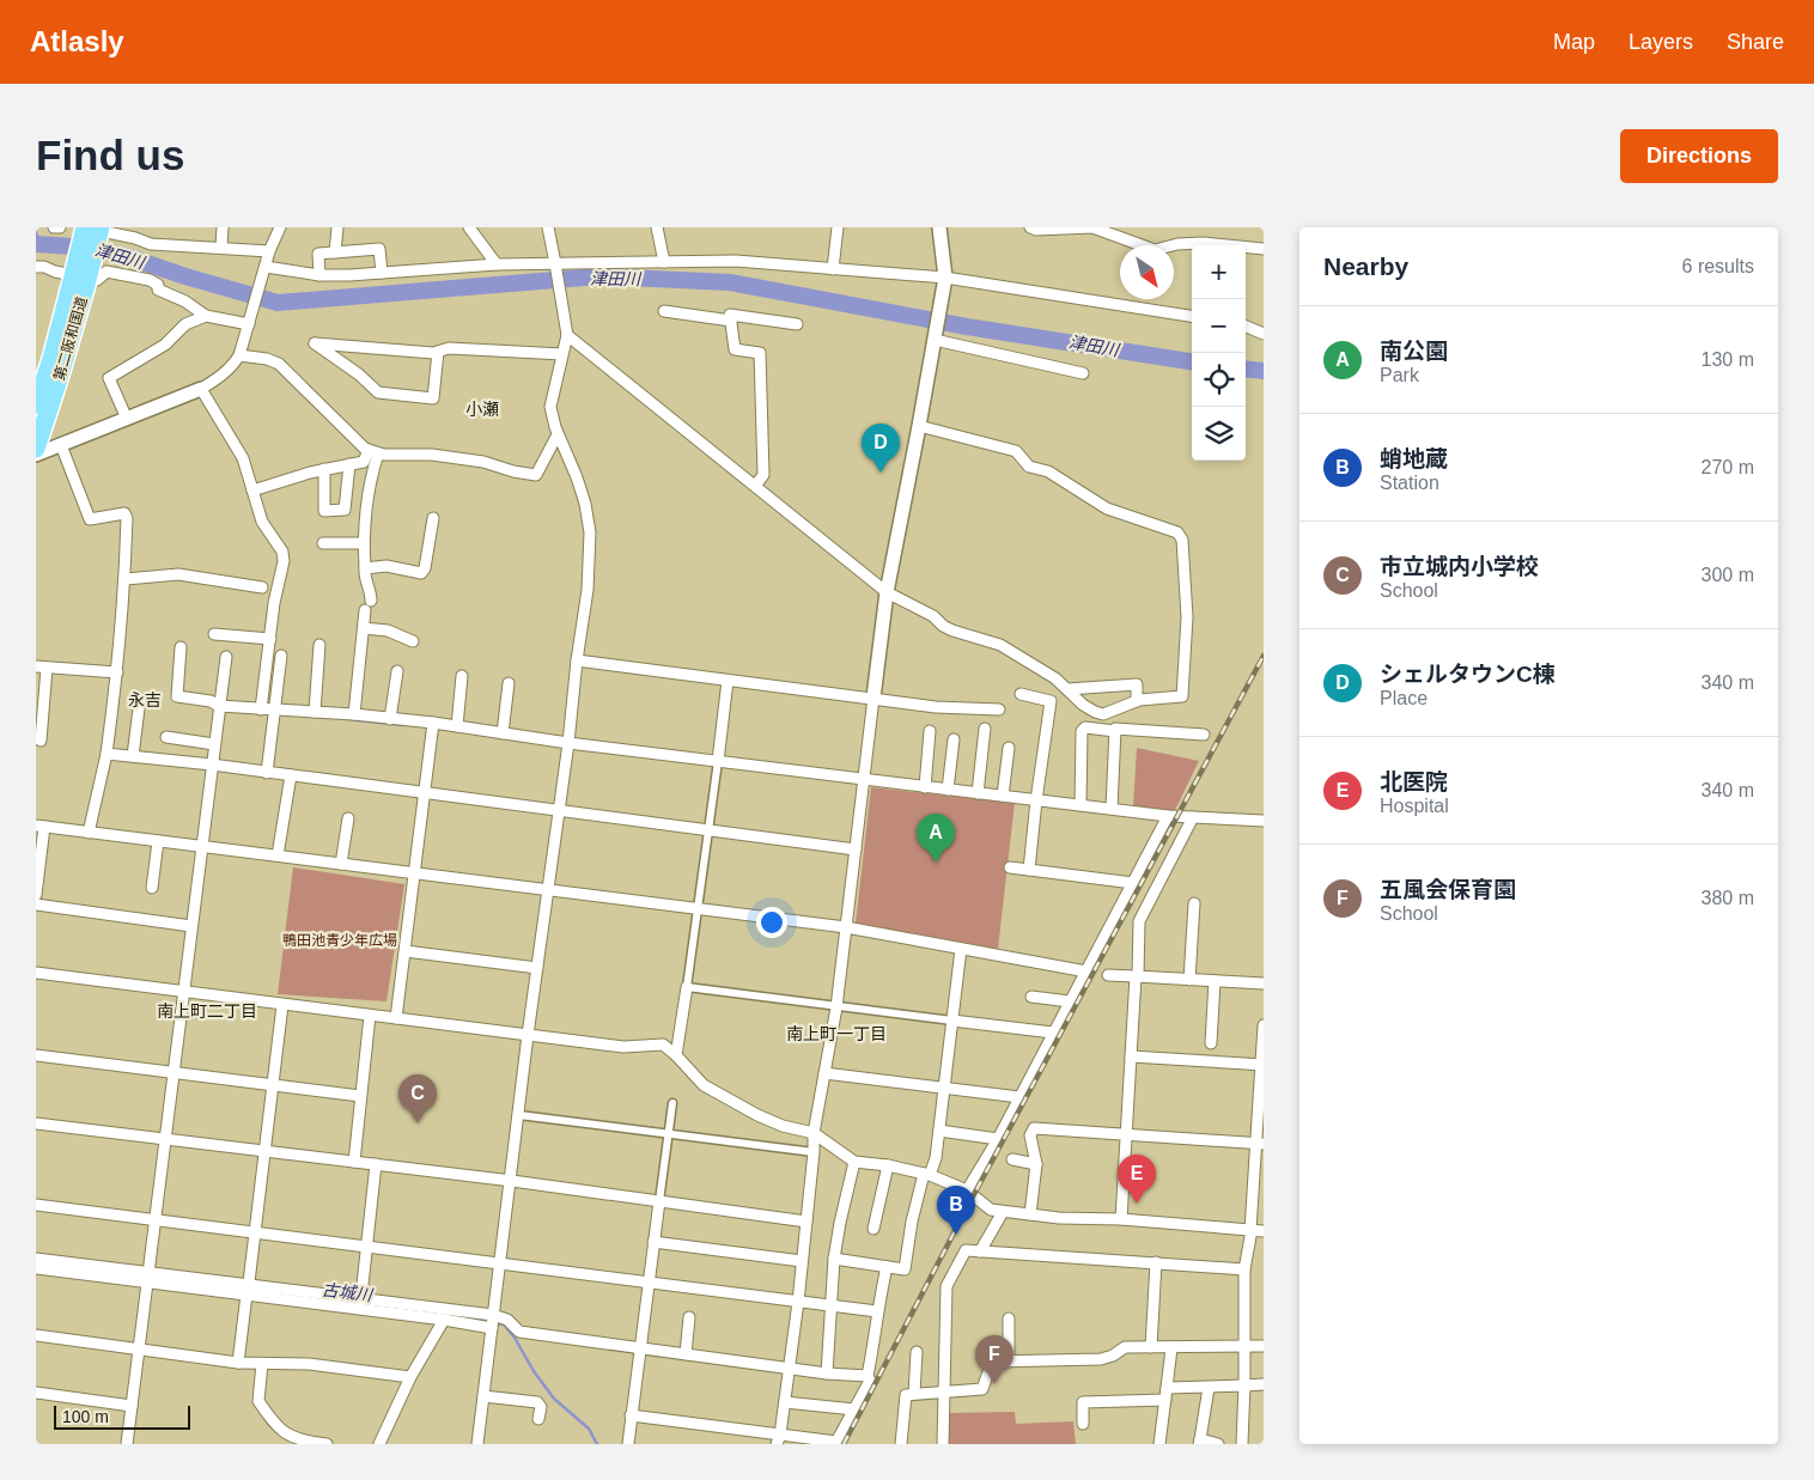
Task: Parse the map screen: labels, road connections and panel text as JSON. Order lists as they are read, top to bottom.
{
  "streets": {
    "highway": ["第二阪和国道"]
  },
  "districts": [
    "小瀬",
    "永吉",
    "南上町二丁目",
    "南上町一丁目"
  ],
  "water": ["津田川", "古城川"],
  "parks": ["鴨田池青少年広場"],
  "scale_bar": "100 m",
  "north": "bottom right",
  "page": {
    "header": "Atlasly",
    "nav": ["Map", "Layers", "Share"],
    "buttons": "Directions",
    "title": "Find us",
    "heading": ["Nearby", "6 results"],
    "map_buttons": ["+", "−"],
    "list": [
      {
        "mark": "A",
        "name": "南公園",
        "note": "Park",
        "value": "130 m"
      },
      {
        "mark": "B",
        "name": "蛸地蔵",
        "note": "Station",
        "value": "270 m"
      },
      {
        "mark": "C",
        "name": "市立城内小学校",
        "note": "School",
        "value": "300 m"
      },
      {
        "mark": "D",
        "name": "シェルタウンC棟",
        "note": "Place",
        "value": "340 m"
      },
      {
        "mark": "E",
        "name": "北医院",
        "note": "Hospital",
        "value": "340 m"
      },
      {
        "mark": "F",
        "name": "五風会保育園",
        "note": "School",
        "value": "380 m"
      }
    ],
    "pins": [
      "D",
      "A",
      "C",
      "E",
      "B",
      "F"
    ],
    "scale": "100 m"
  }
}
